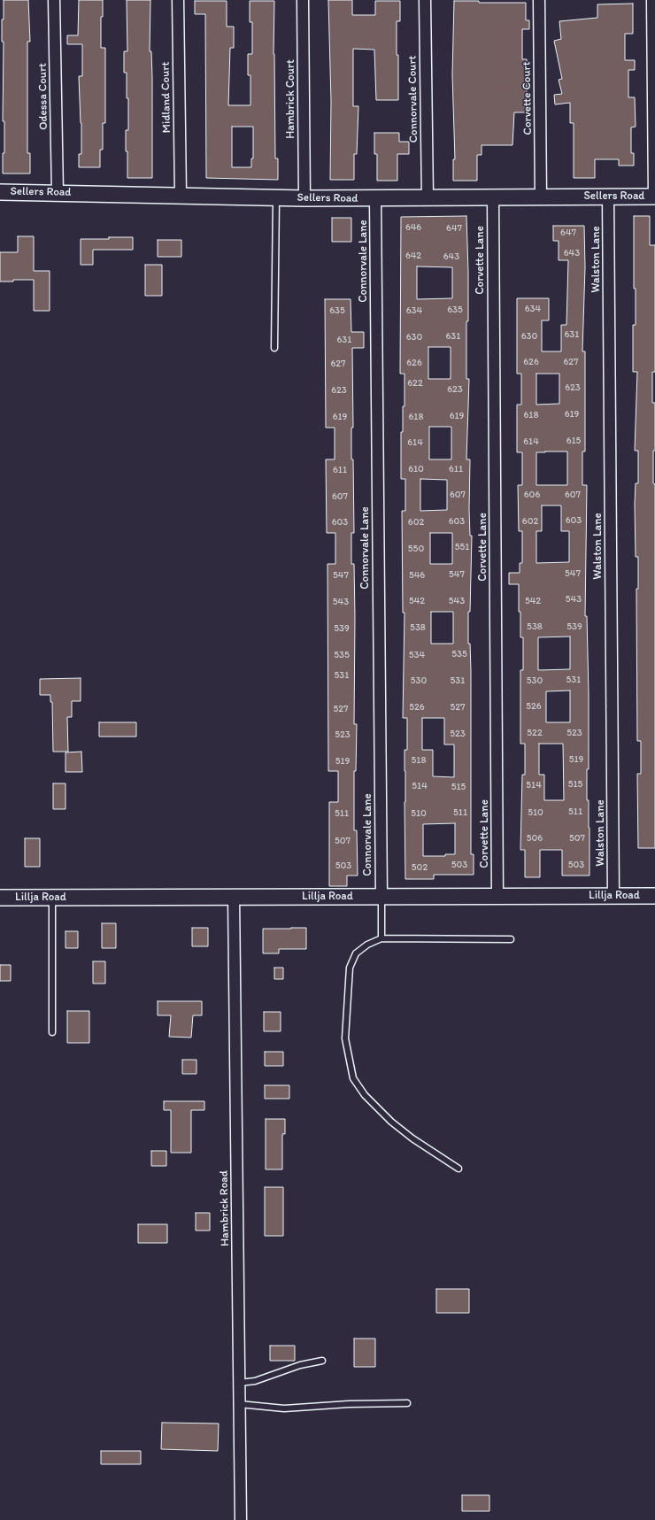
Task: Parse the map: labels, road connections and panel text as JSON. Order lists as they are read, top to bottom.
{
  "streets": {
    "street": [
      "Odessa Court",
      "Midland Court",
      "Corvette Court",
      "Hambrick Court",
      "Connorvale Court",
      "Sellers Road",
      "Walston Lane",
      "Corvette Lane",
      "Connorvale Lane",
      "Lillja Road",
      "Hambrick Road"
    ]
  },
  "crossings": [
    ["Odessa Court", "Sellers Road"],
    ["Midland Court", "Sellers Road"],
    ["Corvette Court", "Sellers Road"],
    ["Hambrick Court", "Sellers Road"],
    ["Connorvale Court", "Sellers Road"],
    ["Sellers Road", "Walston Lane"],
    ["Sellers Road", "Corvette Lane"],
    ["Sellers Road", "Connorvale Lane"],
    ["Walston Lane", "Lillja Road"],
    ["Corvette Lane", "Lillja Road"],
    ["Connorvale Lane", "Lillja Road"],
    ["Lillja Road", "Hambrick Road"]
  ],
  "house_numbers": [
    "646",
    "647",
    "647",
    "643",
    "642",
    "643",
    "634",
    "635",
    "635",
    "634",
    "631",
    "631",
    "630",
    "630",
    "631",
    "626",
    "627",
    "626",
    "627",
    "622",
    "623",
    "623",
    "623",
    "619",
    "618",
    "619",
    "619",
    "618",
    "615",
    "614",
    "614",
    "610",
    "611",
    "611",
    "607",
    "606",
    "607",
    "607",
    "603",
    "603",
    "602",
    "603",
    "602",
    "551",
    "550",
    "547",
    "547",
    "547",
    "546",
    "543",
    "542",
    "543",
    "542",
    "543",
    "538",
    "539",
    "538",
    "539",
    "535",
    "535",
    "534",
    "531",
    "531",
    "530",
    "531",
    "530",
    "526",
    "526",
    "527",
    "527",
    "522",
    "523",
    "523",
    "523",
    "519",
    "518",
    "519",
    "515",
    "514",
    "514",
    "515",
    "511",
    "511",
    "510",
    "511",
    "510",
    "506",
    "507",
    "507",
    "503",
    "503",
    "503",
    "502"
  ]
}
